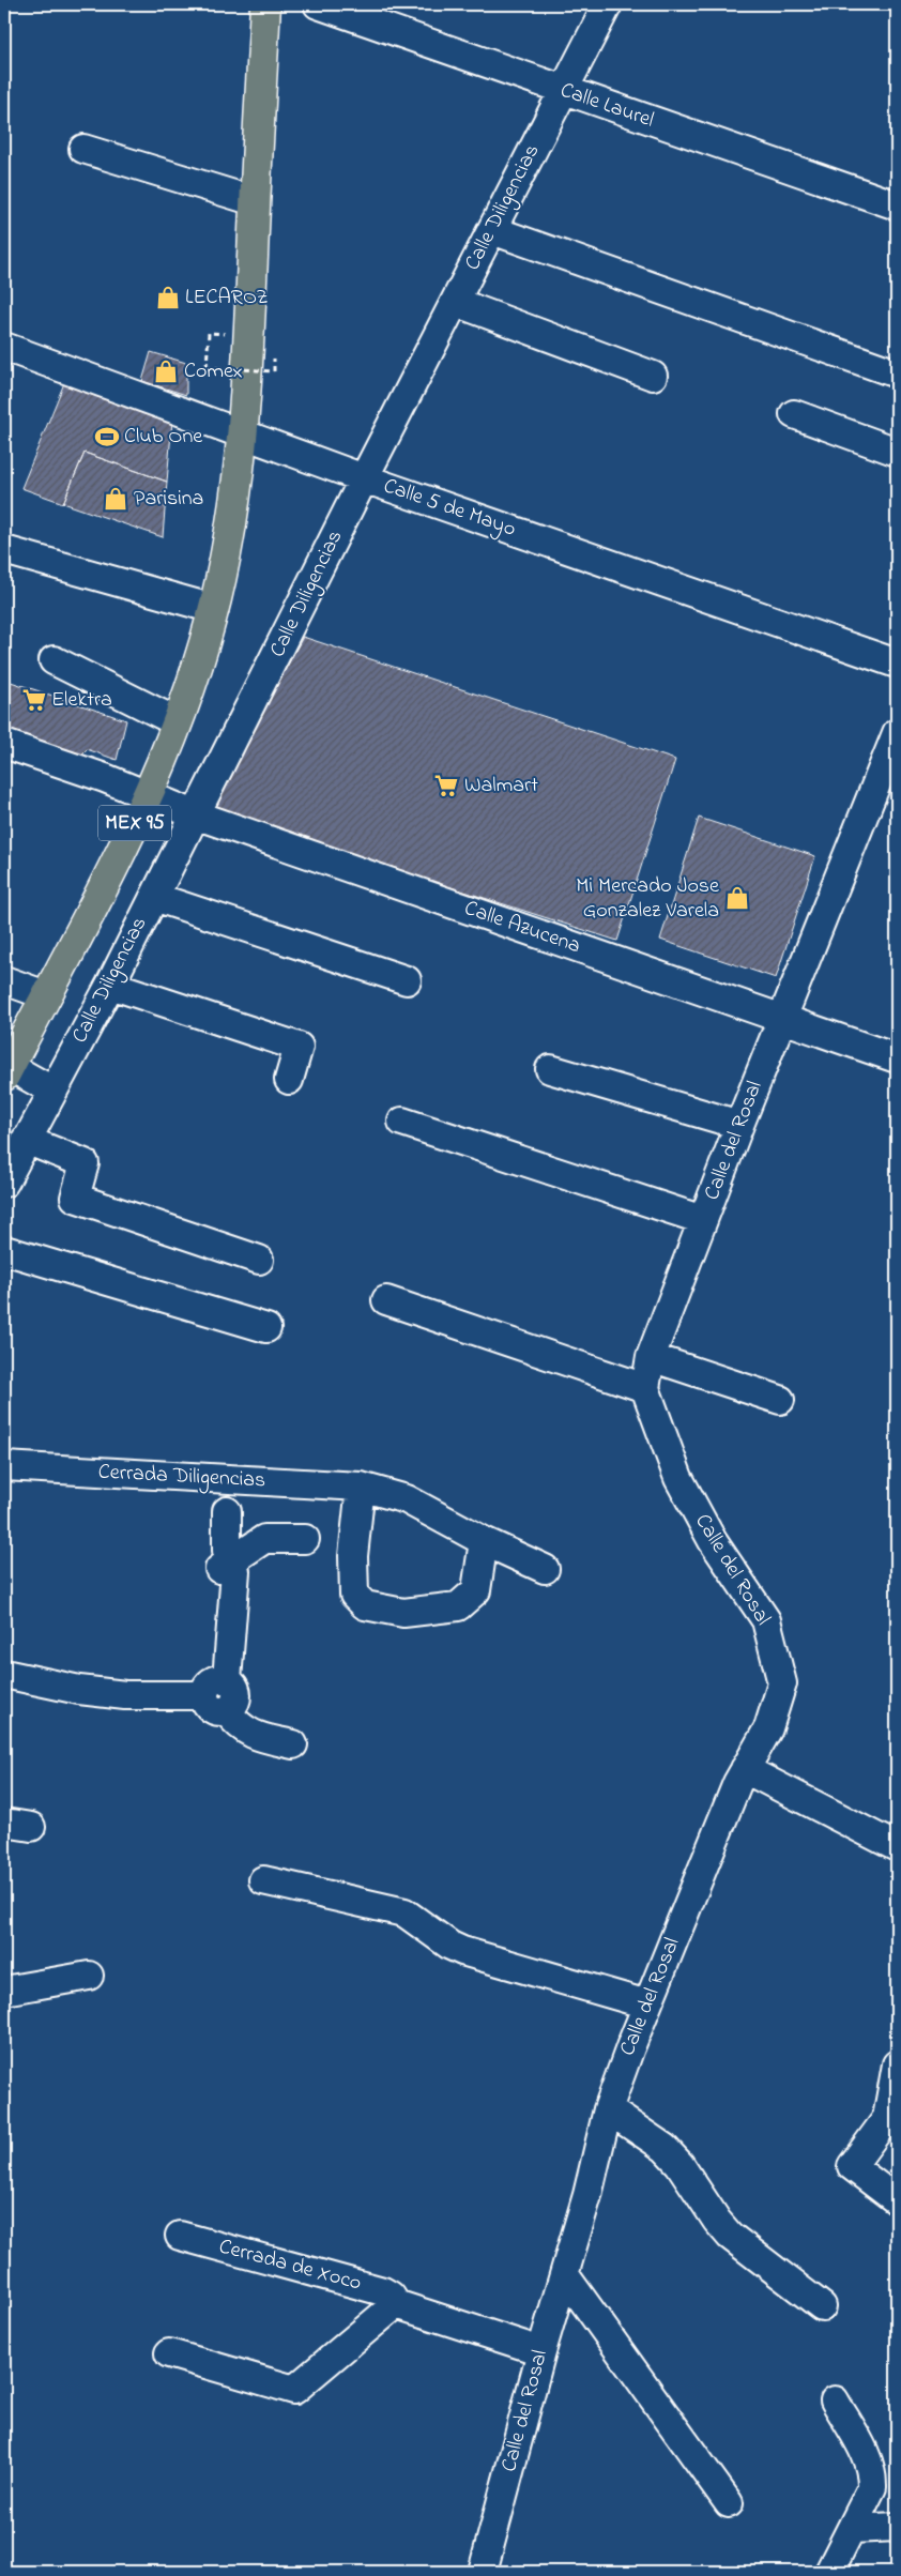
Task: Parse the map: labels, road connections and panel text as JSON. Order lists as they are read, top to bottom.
{
  "streets": {
    "main road": ["MEX 95"],
    "street": [
      "Calle Laurel",
      "Calle Diligencias",
      "Calle 5 de Mayo",
      "Calle Azucena",
      "Calle del Rosal",
      "Cerrada Diligencias",
      "Cerrada de Xoco"
    ]
  },
  "crossings": [
    ["Calle Laurel", "Calle Diligencias"],
    ["Calle Diligencias", "Calle 5 de Mayo"],
    ["Calle Diligencias", "Calle Azucena"],
    ["Calle 5 de Mayo", "MEX 95"],
    ["MEX 95", "Calle Azucena"],
    ["Calle Azucena", "Calle del Rosal"],
    ["Calle del Rosal", "Cerrada de Xoco"]
  ],
  "places": {
    "shop": [
      "LECAROZ",
      "Comex",
      "Parisina",
      "Mi Mercado Jose Gonzalez Varela"
    ],
    "sports": ["Club One"],
    "supermarket": ["Elektra", "Walmart"]
  }
}
